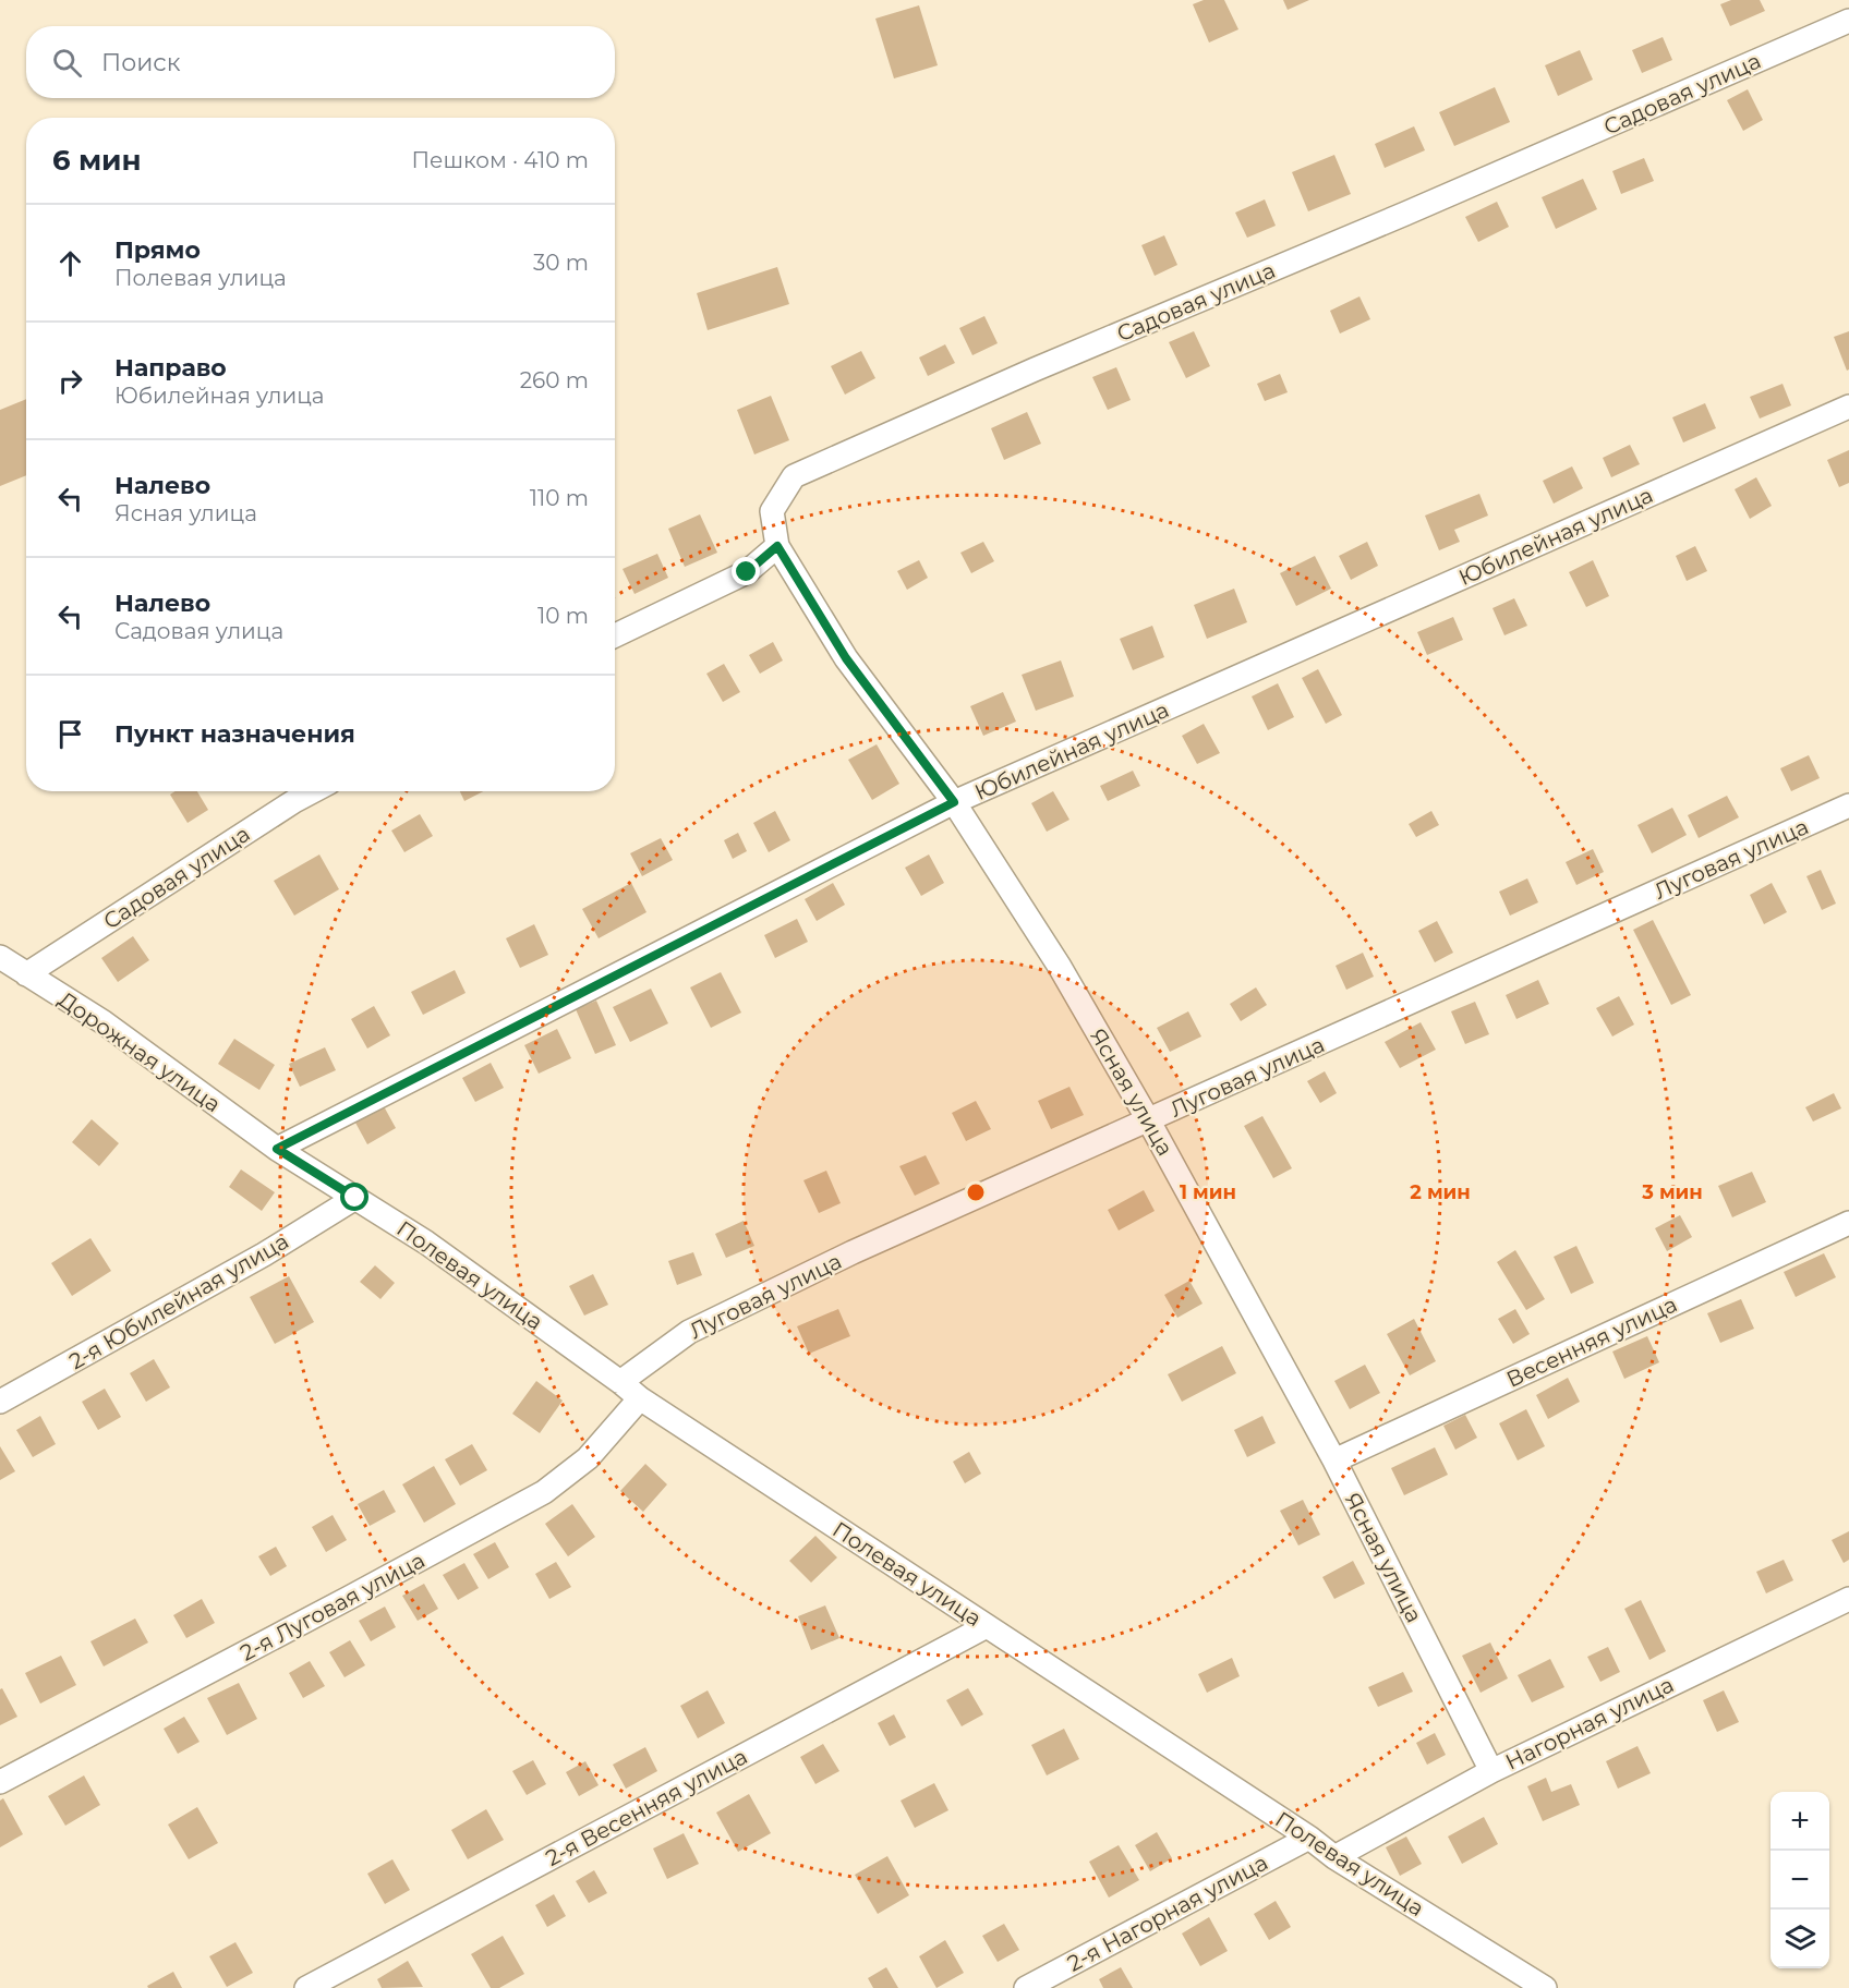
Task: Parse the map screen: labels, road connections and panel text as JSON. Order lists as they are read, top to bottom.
{
  "streets": {
    "street": [
      "Садовая улица",
      "Юбилейная улица",
      "Луговая улица",
      "Дорожная улица",
      "Ясная улица",
      "Полевая улица",
      "2-я Юбилейная улица",
      "Весенняя улица",
      "2-я Луговая улица",
      "Нагорная улица",
      "2-я Весенняя улица",
      "2-я Нагорная улица"
    ]
  },
  "crossings": [
    ["Садовая улица", "Дорожная улица"],
    ["Садовая улица", "Ясная улица"],
    ["Юбилейная улица", "Дорожная улица"],
    ["Юбилейная улица", "Ясная улица"],
    ["Юбилейная улица", "Полевая улица"],
    ["Луговая улица", "Ясная улица"],
    ["Луговая улица", "Полевая улица"],
    ["Дорожная улица", "Полевая улица"],
    ["Ясная улица", "Весенняя улица"],
    ["Ясная улица", "Нагорная улица"],
    ["Полевая улица", "2-я Юбилейная улица"],
    ["Полевая улица", "2-я Луговая улица"],
    ["Полевая улица", "Нагорная улица"],
    ["Полевая улица", "2-я Весенняя улица"],
    ["Полевая улица", "2-я Нагорная улица"]
  ],
  "page": {
    "search": "Поиск",
    "heading": ["6 мин", "Пешком · 410 m"],
    "list": [
      ["Прямо", "Полевая улица", "30 m"],
      ["Направо", "Юбилейная улица", "260 m"],
      ["Налево", "Ясная улица", "110 m"],
      ["Налево", "Садовая улица", "10 m"],
      "Пункт назначения"
    ],
    "map_buttons": ["+", "−"]
  },
  "rings": ["1 мин", "2 мин", "3 мин"]
}
